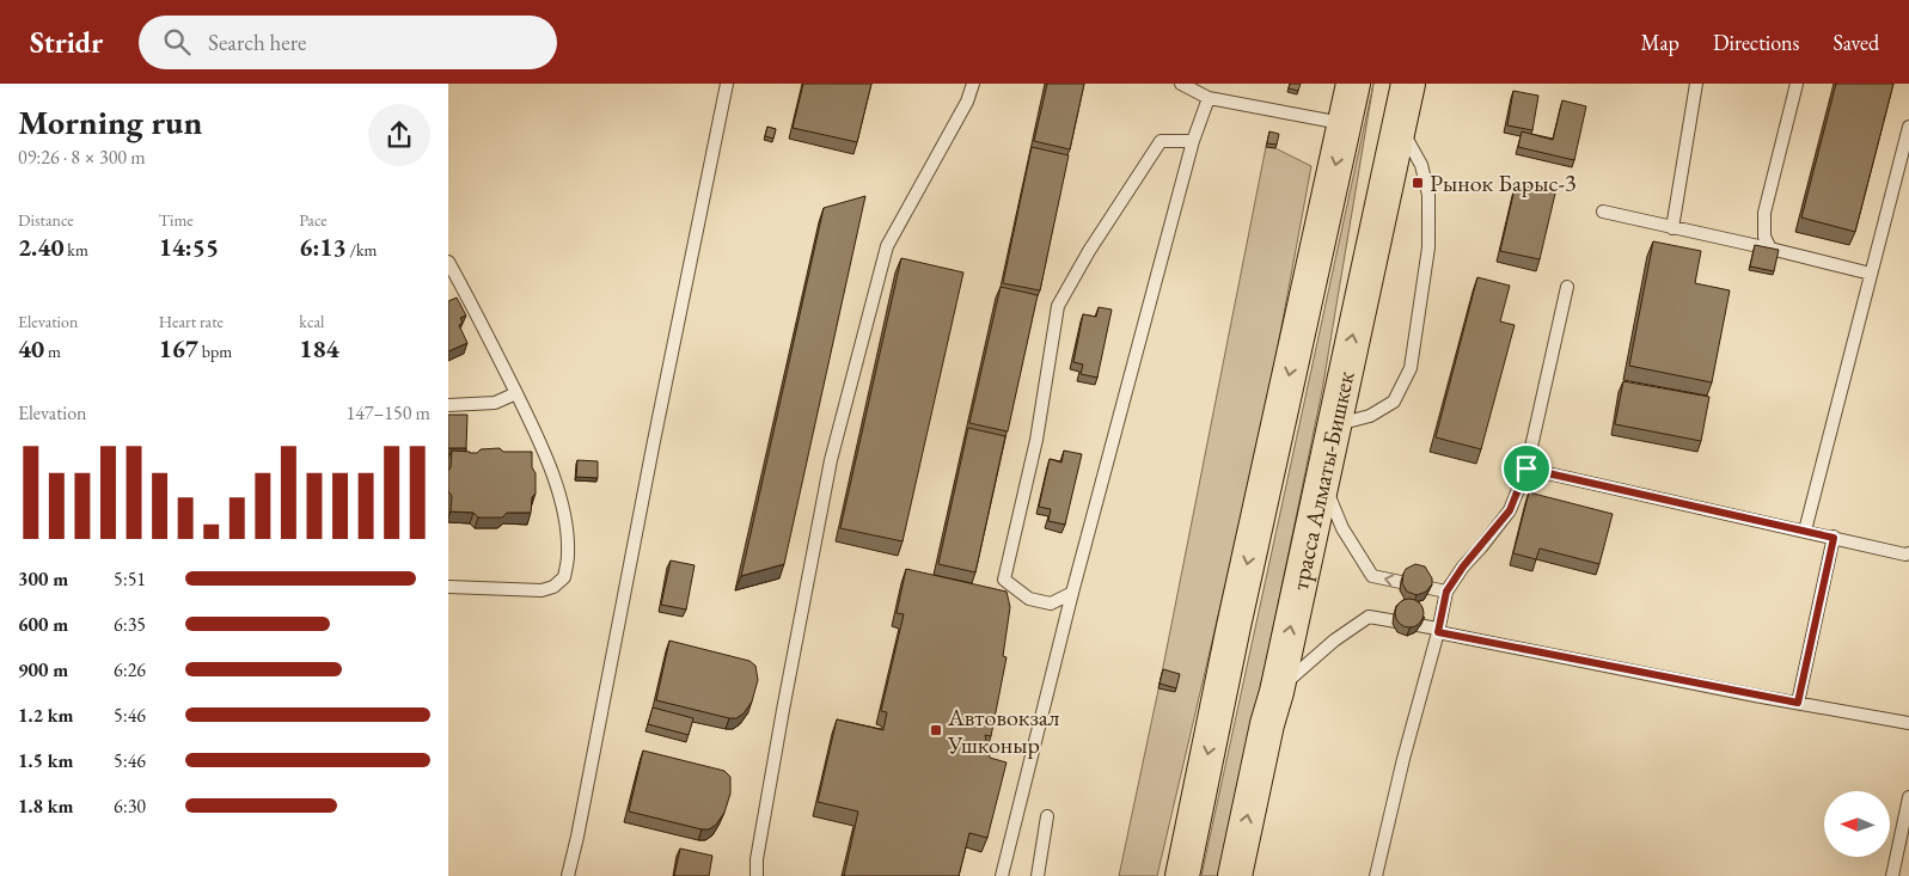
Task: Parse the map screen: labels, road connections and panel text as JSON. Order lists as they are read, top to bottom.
{
  "streets": {
    "highway": ["трасса Алматы-Бишкек"]
  },
  "places": {
    "transit": ["Рынок Барыс-3", "Автовокзал Ушконыр"]
  },
  "north": "left",
  "page": {
    "header": "Stridr",
    "search": "Search here",
    "nav": ["Map", "Directions", "Saved"],
    "heading": ["Morning run", "09:26 · 8 × 300 m"],
    "stats": [
      ["Distance", "2.40 km"],
      ["Time", "14:55"],
      ["Pace", "6:13 /km"],
      ["Elevation", "40 m"],
      ["Heart rate", "167 bpm"],
      ["kcal", "184"]
    ],
    "chart": ["Elevation", "147–150 m"],
    "list": [
      {
        "name": "300 m",
        "note": "5:51"
      },
      {
        "name": "600 m",
        "note": "6:35"
      },
      {
        "name": "900 m",
        "note": "6:26"
      },
      {
        "name": "1.2 km",
        "note": "5:46"
      },
      {
        "name": "1.5 km",
        "note": "5:46"
      },
      {
        "name": "1.8 km",
        "note": "6:30"
      }
    ]
  }
}
